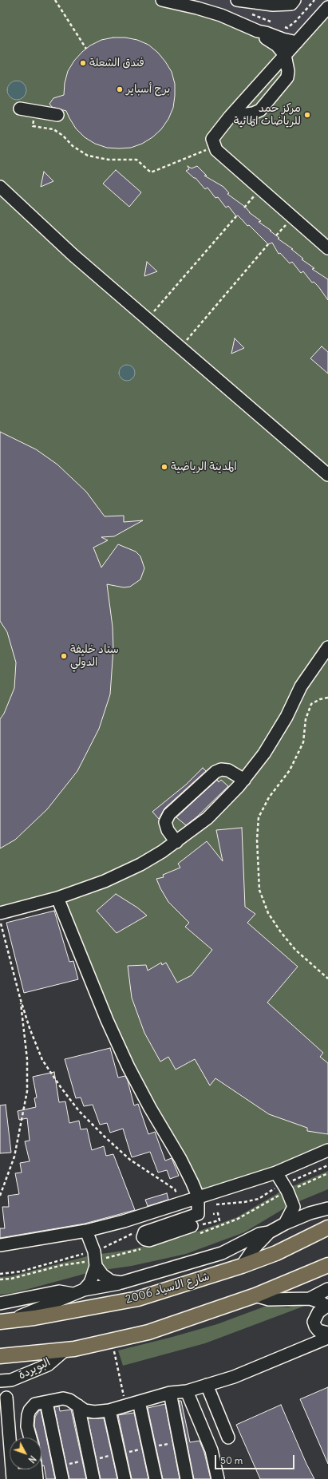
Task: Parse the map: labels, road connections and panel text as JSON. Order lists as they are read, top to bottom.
{
  "streets": {
    "main road": ["شارع الاسياد 2006"],
    "street": ["البويردة"]
  },
  "places": [
    "فندق الشعلة",
    "برج أسباير",
    "مركز حمد للرياضات المائية",
    "المدينة الرياضية",
    "ستاد خليفة الدولي"
  ],
  "scale_bar": "50 m",
  "north": "bottom right"
}
